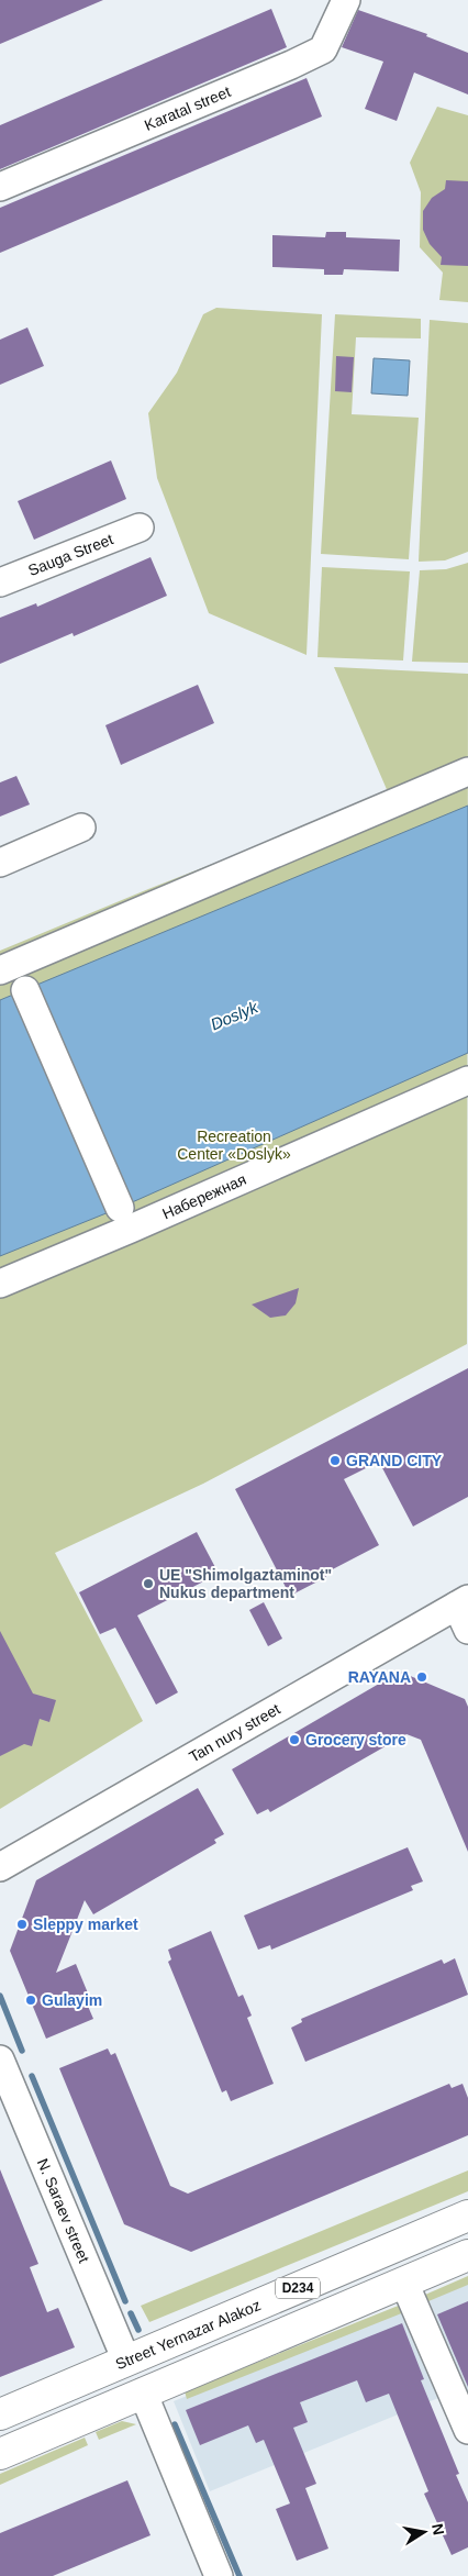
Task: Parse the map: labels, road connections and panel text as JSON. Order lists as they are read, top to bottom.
{
  "streets": {
    "main road": ["D234", "Street Yernazar Alakoz"],
    "street": [
      "Karatal street",
      "Sauga Street",
      "Набережная",
      "Tan nury street",
      "N. Saraev street"
    ]
  },
  "crossings": [
    ["N. Saraev street", "Street Yernazar Alakoz"]
  ],
  "water": ["Doslyk"],
  "parks": ["Recreation Center «Doslyk»"],
  "places": [
    "GRAND CITY",
    "UE \"Shimolgaztaminot\" Nukus department",
    "RAYANA",
    "Grocery store",
    "Sleppy market",
    "Gulayim"
  ],
  "north": "right"
}
